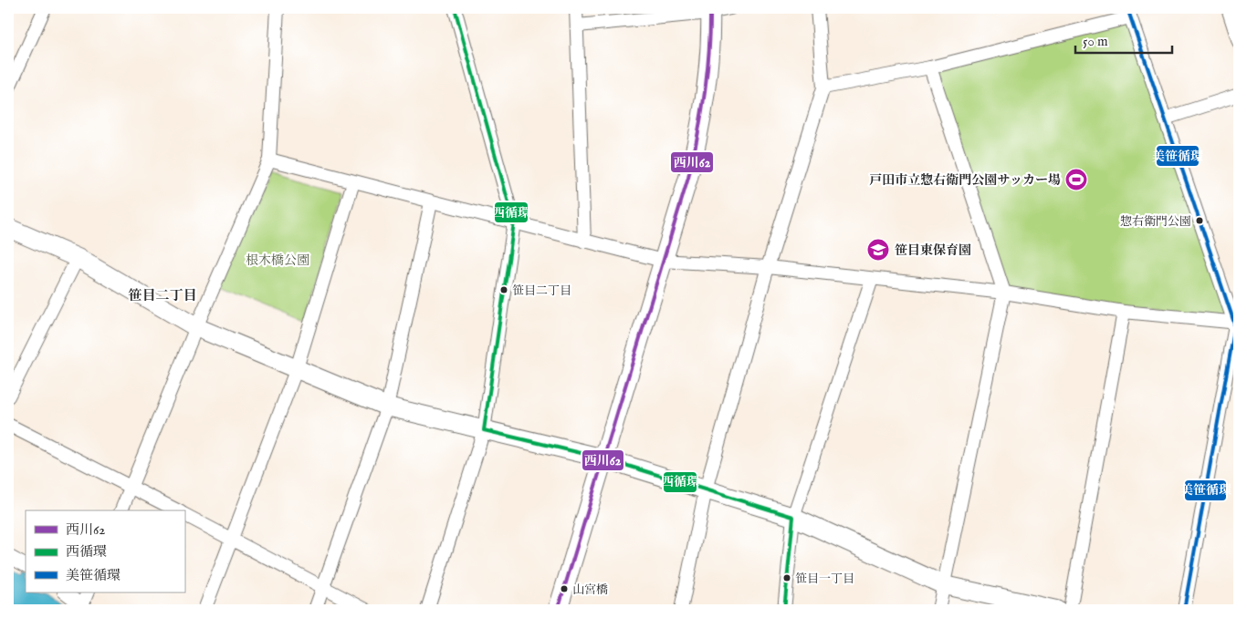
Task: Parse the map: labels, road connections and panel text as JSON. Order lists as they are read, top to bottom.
{
  "districts": ["笹目二丁目"],
  "parks": ["根木橋公園"],
  "places": {
    "sports": ["戸田市立惣右衛門公園サッカー場"],
    "other": [
      "惣右衛門公園",
      "笹目二丁目",
      "笹目一丁目",
      "山宮橋"
    ],
    "school or university": ["笹目東保育園"]
  },
  "lines": ["transit line 西川62", "transit line 西循環", "transit line 美笹循環"],
  "legend": ["西川62", "西循環", "美笹循環"],
  "scale_bar": "50 m"
}
